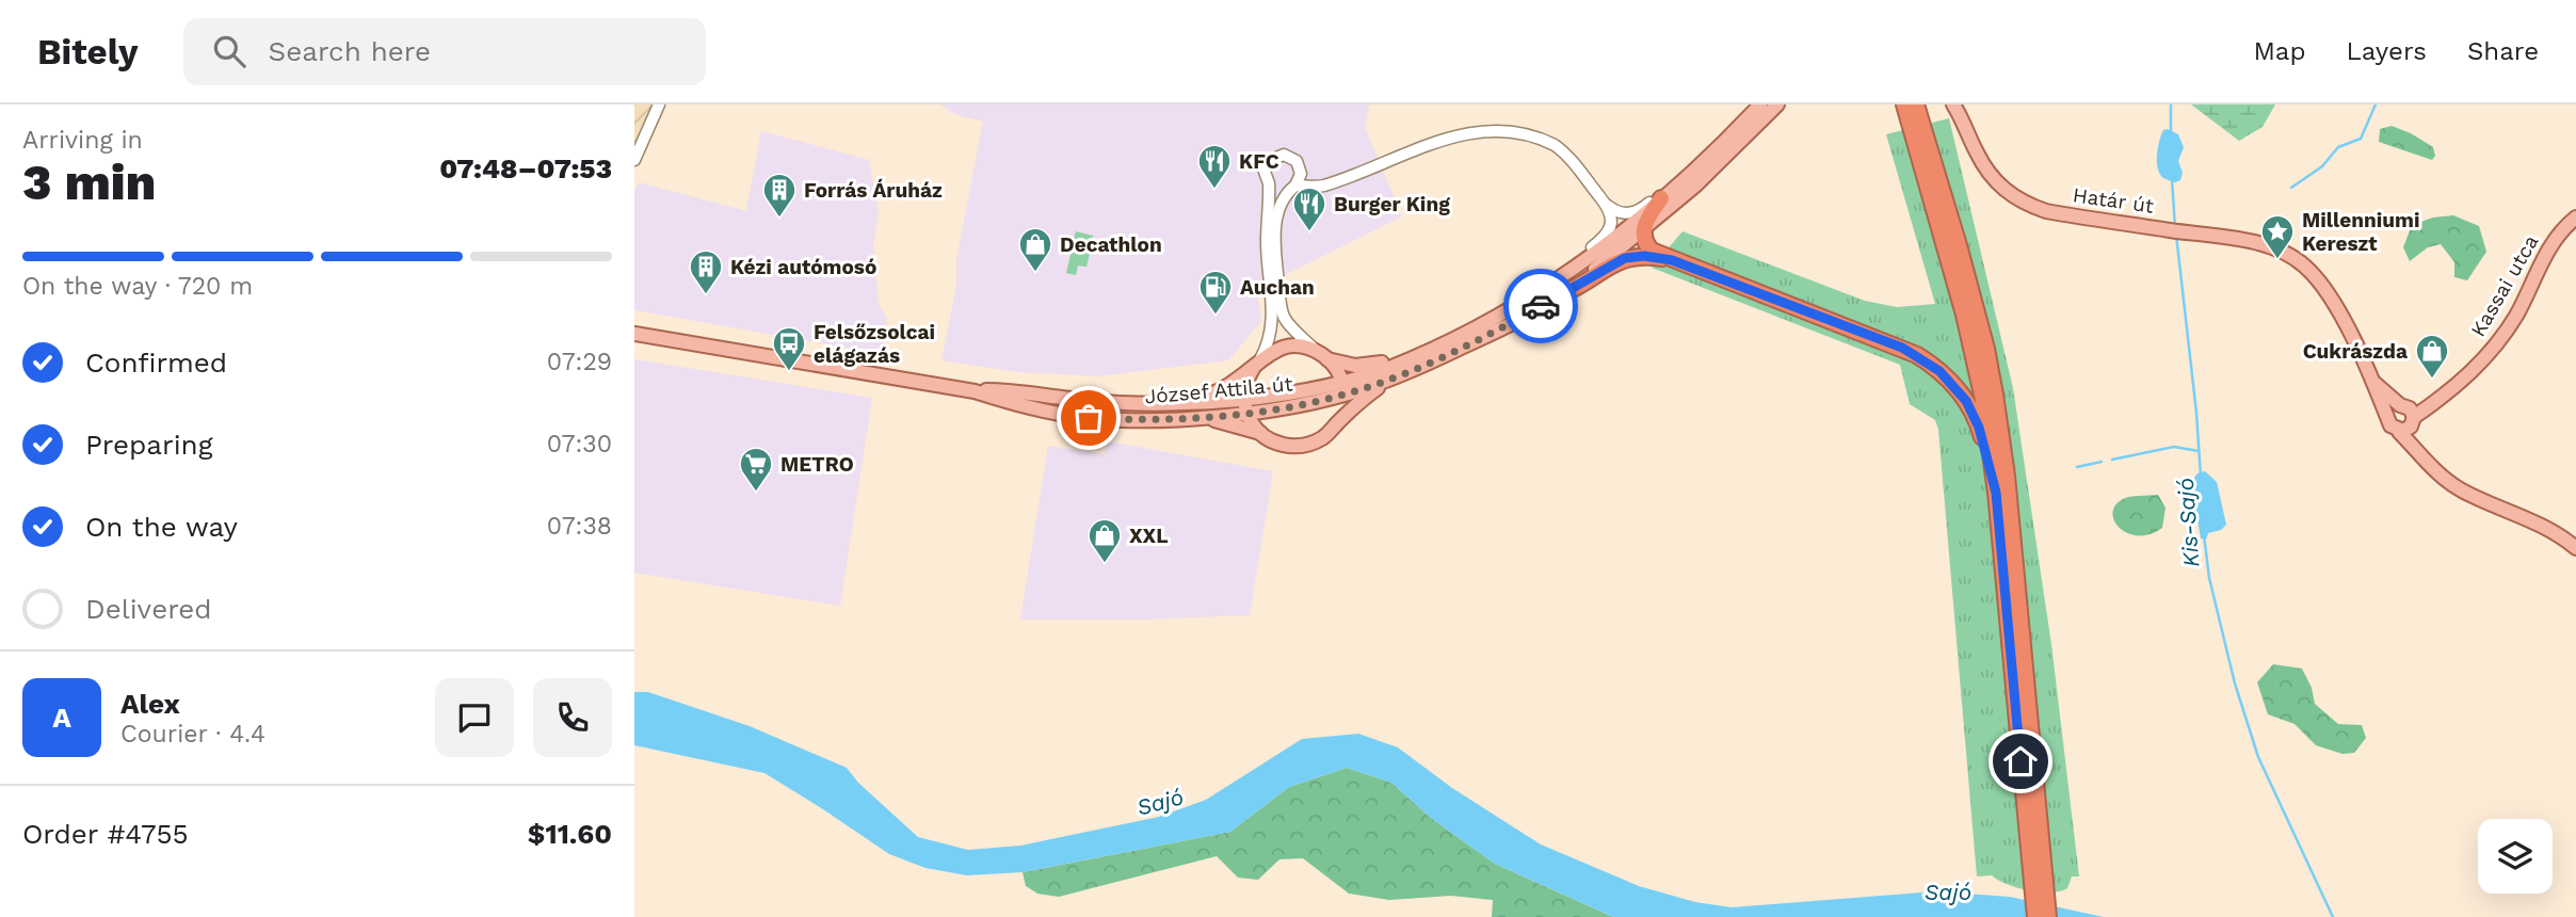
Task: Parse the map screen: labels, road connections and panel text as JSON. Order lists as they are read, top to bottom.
{
  "streets": {
    "main road": ["Határ út", "Kassai utca", "József Attila út"]
  },
  "water": ["Kis-Sajó", "Sajó"],
  "places": {
    "restaurant": ["KFC", "Burger King"],
    "building": ["Forrás Áruház", "Kézi autómosó"],
    "place": ["Millenniumi Kereszt"],
    "shop": ["Decathlon", "Cukrászda", "XXL"],
    "fuel station": ["Auchan"],
    "bus stop": ["Felsőzsolcai elágazás"],
    "supermarket": ["METRO"]
  },
  "page": {
    "header": "Bitely",
    "search": "Search here",
    "nav": ["Map", "Layers", "Share"],
    "heading": ["3 min", "Arriving in", "07:48–07:53"],
    "panel": [
      "Alex",
      "Courier · 4.4",
      "Order #4755",
      "$11.60"
    ],
    "bar": "On the way · 720 m",
    "list": [
      ["Confirmed", "07:29"],
      ["Preparing", "07:30"],
      ["On the way", "07:38"],
      "Delivered"
    ],
    "round": "A"
  }
}
